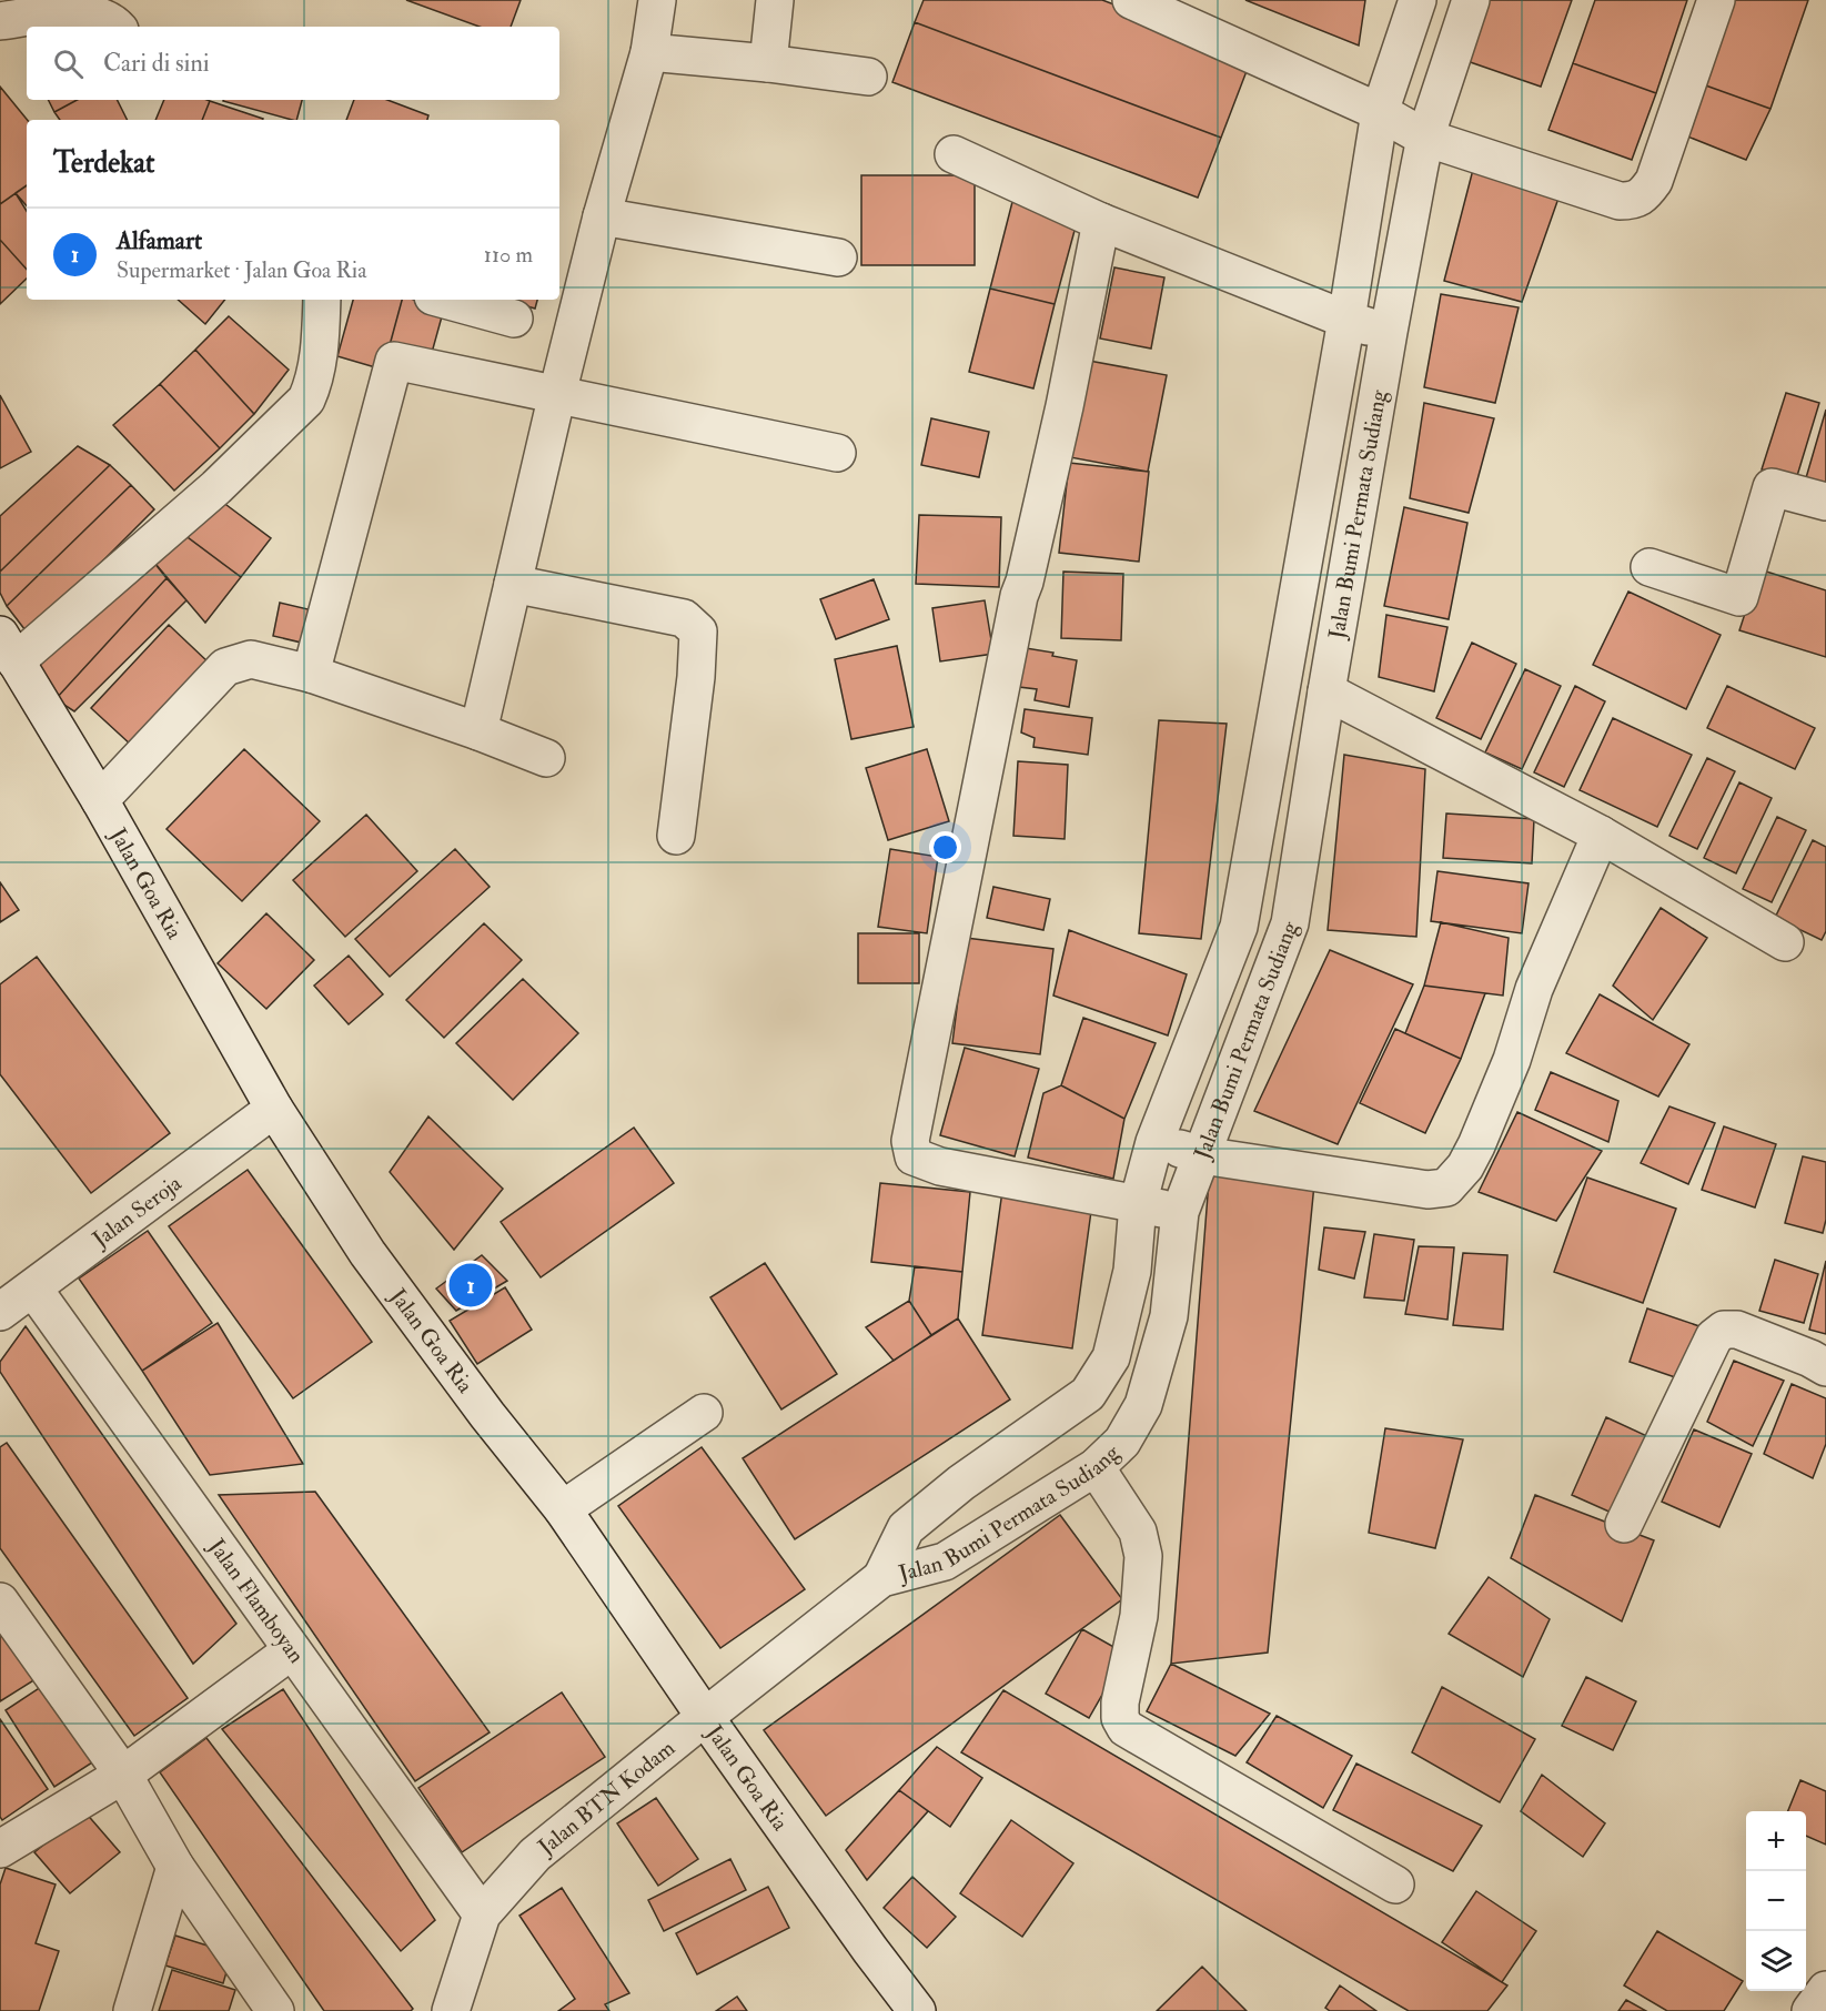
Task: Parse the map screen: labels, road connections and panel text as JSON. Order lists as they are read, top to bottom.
{
  "streets": {
    "street": [
      "Jalan Bumi Permata Sudiang",
      "Jalan Goa Ria",
      "Jalan Seroja",
      "Jalan Flamboyan",
      "Jalan BTN Kodam"
    ]
  },
  "crossings": [
    ["Jalan Bumi Permata Sudiang", "Jalan BTN Kodam"],
    ["Jalan Goa Ria", "Jalan Seroja"],
    ["Jalan Goa Ria", "Jalan BTN Kodam"],
    ["Jalan Seroja", "Jalan Flamboyan"],
    ["Jalan Flamboyan", "Jalan BTN Kodam"]
  ],
  "page": {
    "search": "Cari di sini",
    "heading": "Terdekat",
    "list": [
      {
        "mark": "1",
        "name": "Alfamart",
        "note": "Supermarket · Jalan Goa Ria",
        "value": "110 m"
      }
    ],
    "pins": "1",
    "map_buttons": ["+", "−"]
  }
}
